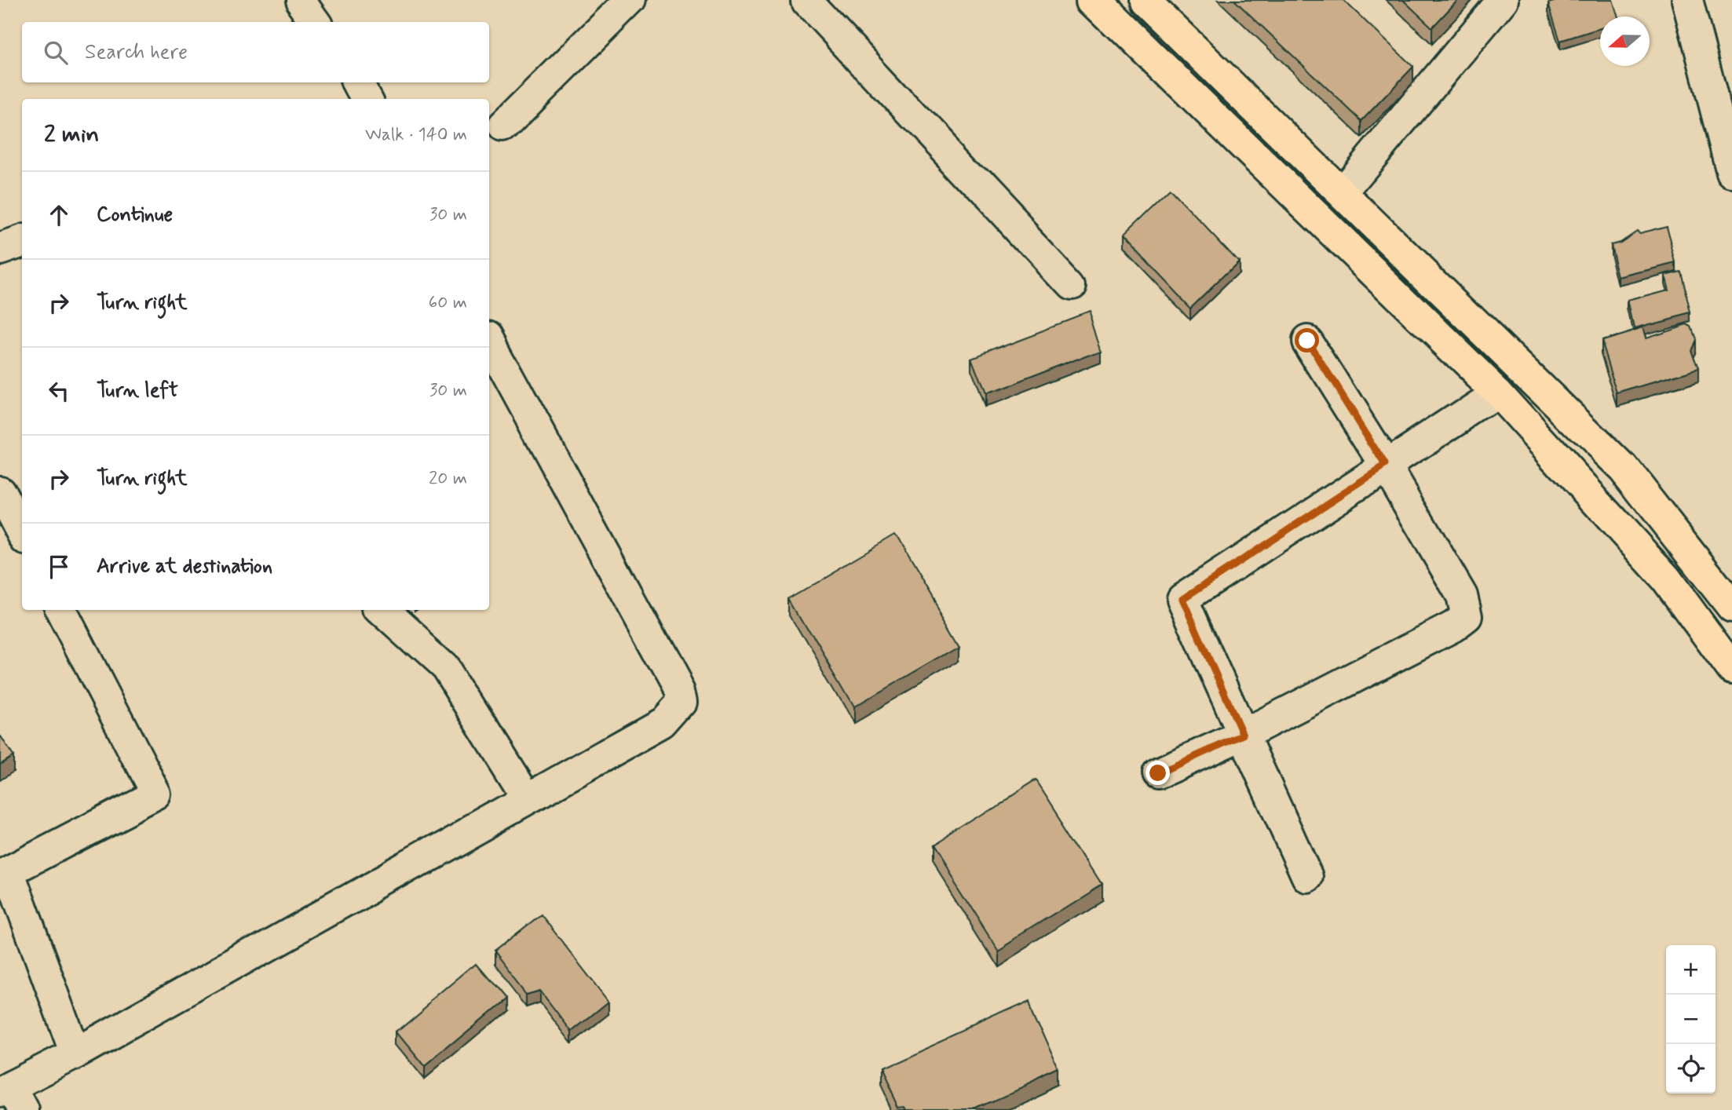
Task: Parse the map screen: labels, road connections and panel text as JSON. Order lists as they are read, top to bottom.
{
  "north": "left",
  "page": {
    "search": "Search here",
    "heading": ["2 min", "Walk · 140 m"],
    "list": [
      ["Continue", "30 m"],
      ["Turn right", "60 m"],
      ["Turn left", "30 m"],
      ["Turn right", "20 m"],
      "Arrive at destination"
    ],
    "map_buttons": ["+", "−"]
  }
}
